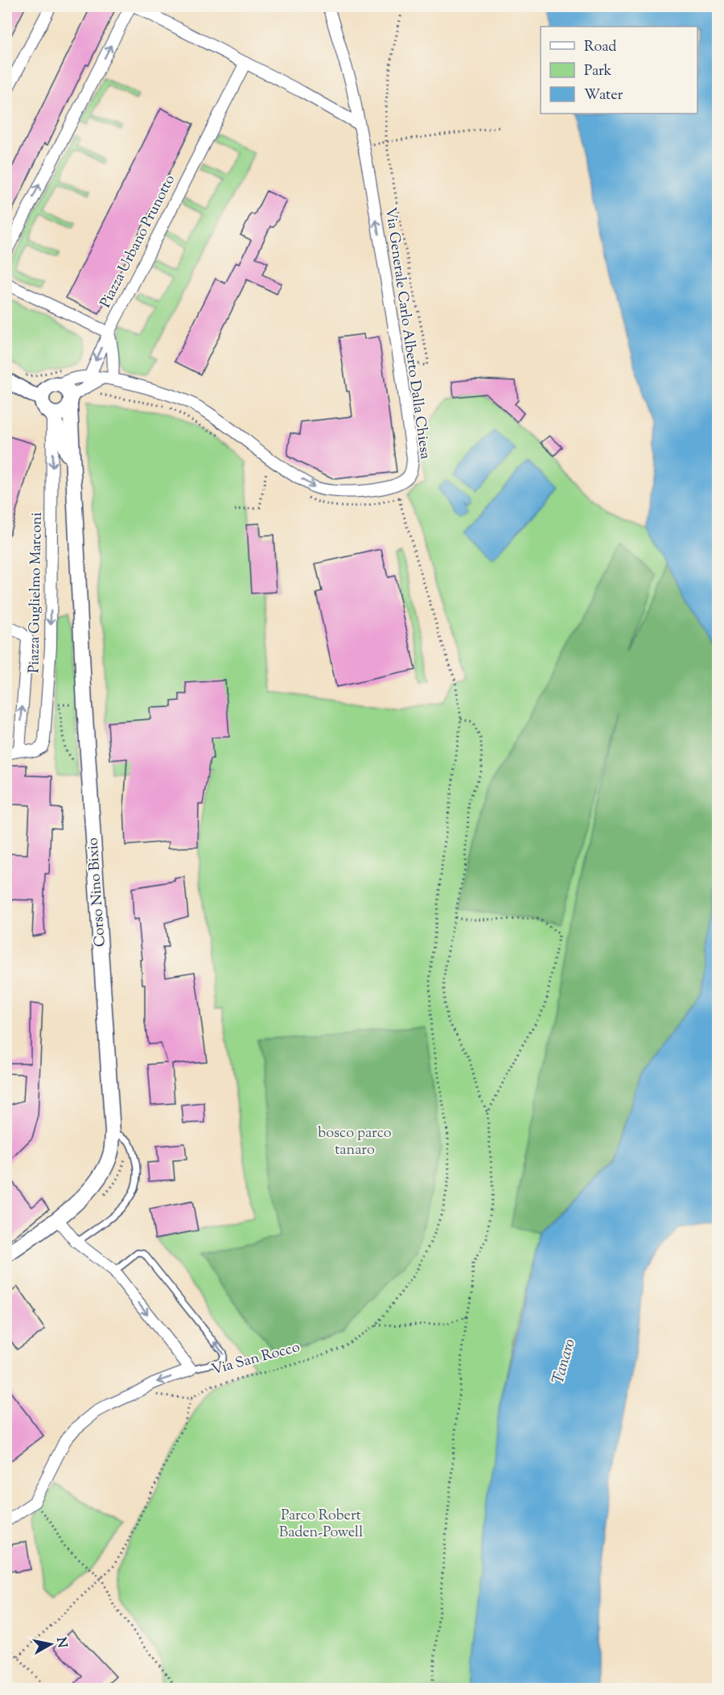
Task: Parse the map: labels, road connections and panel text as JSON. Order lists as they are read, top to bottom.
{
  "streets": {
    "main road": ["Corso Nino Bixio"],
    "street": [
      "Piazza Urbano Prunotto",
      "Via Generale Carlo Alberto Dalla Chiesa",
      "Piazza Guglielmo Marconi",
      "Via San Rocco"
    ]
  },
  "crossings": [
    ["Piazza Guglielmo Marconi", "Corso Nino Bixio"]
  ],
  "one_way": ["Via Generale Carlo Alberto Dalla Chiesa"],
  "water": ["Tanaro"],
  "parks": ["bosco parco tanaro", "Parco Robert Baden-Powell"],
  "legend": ["Road", "Park", "Water"],
  "north": "right"
}
